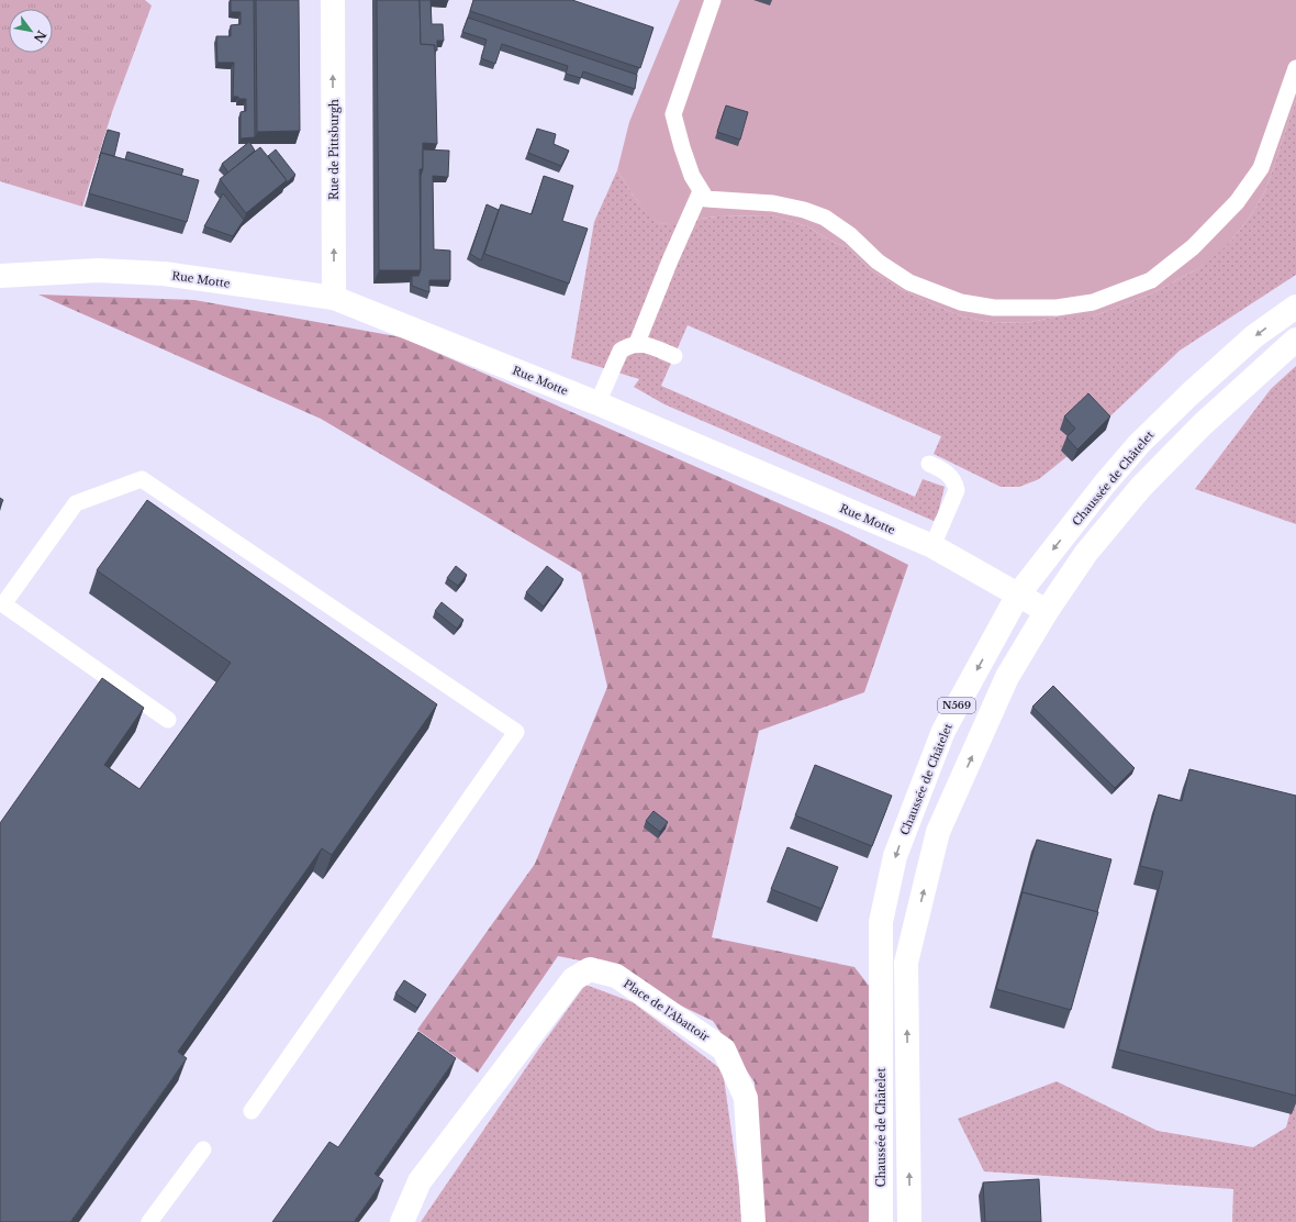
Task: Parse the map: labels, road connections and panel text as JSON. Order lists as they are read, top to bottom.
{
  "streets": {
    "street": [
      "Rue de Pittsburgh",
      "Rue Motte",
      "Chaussée de Châtelet",
      "N569",
      "Place de l'Abattoir"
    ]
  },
  "crossings": [
    ["Rue de Pittsburgh", "Rue Motte"],
    ["Rue Motte", "Chaussée de Châtelet"],
    ["Rue Motte", "N569"]
  ],
  "one_way": ["Rue de Pittsburgh"],
  "north": "bottom right"
}
